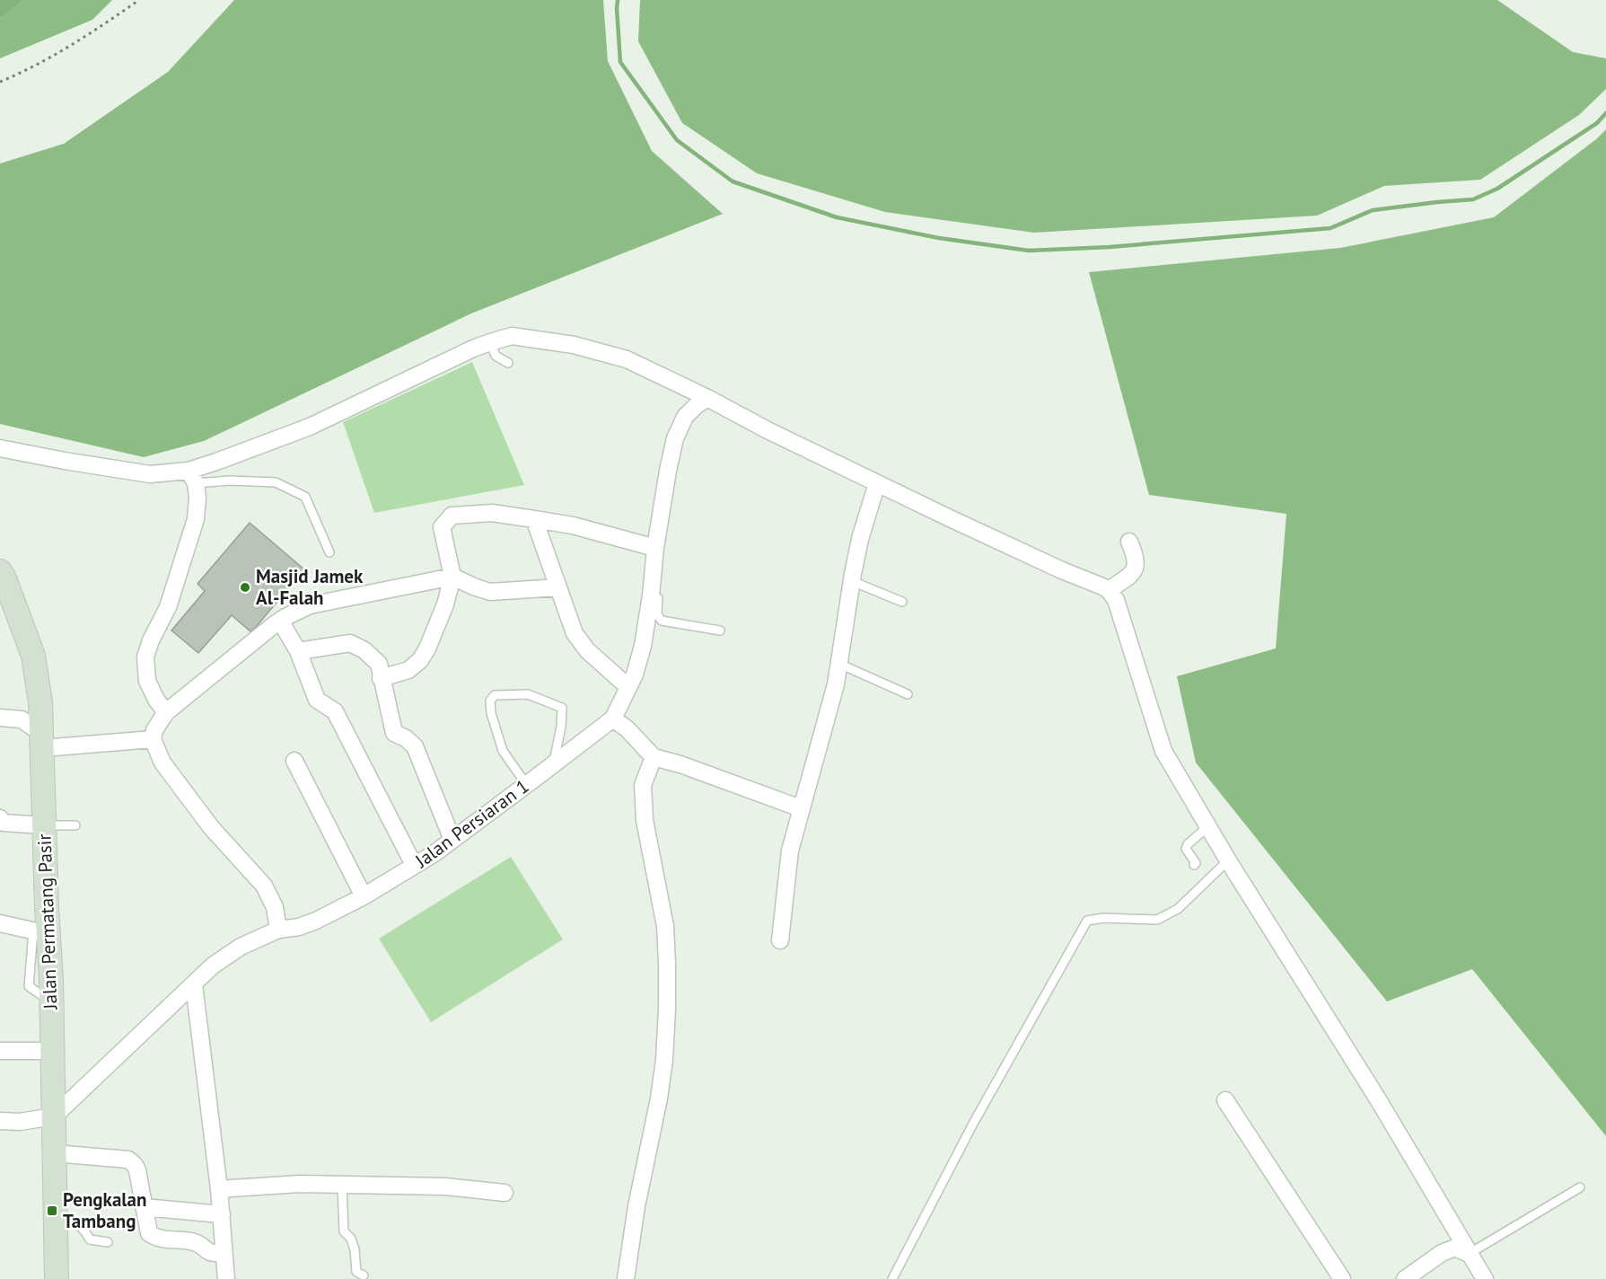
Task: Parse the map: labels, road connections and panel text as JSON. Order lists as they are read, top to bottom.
{
  "streets": {
    "main road": ["Jalan Permatang Pasir"],
    "street": ["Jalan Persiaran 1"]
  },
  "crossings": [
    ["Jalan Persiaran 1", "Jalan Permatang Pasir"]
  ],
  "places": {
    "other": ["Masjid Jamek Al-Falah"],
    "transit": ["Pengkalan Tambang"]
  }
}
